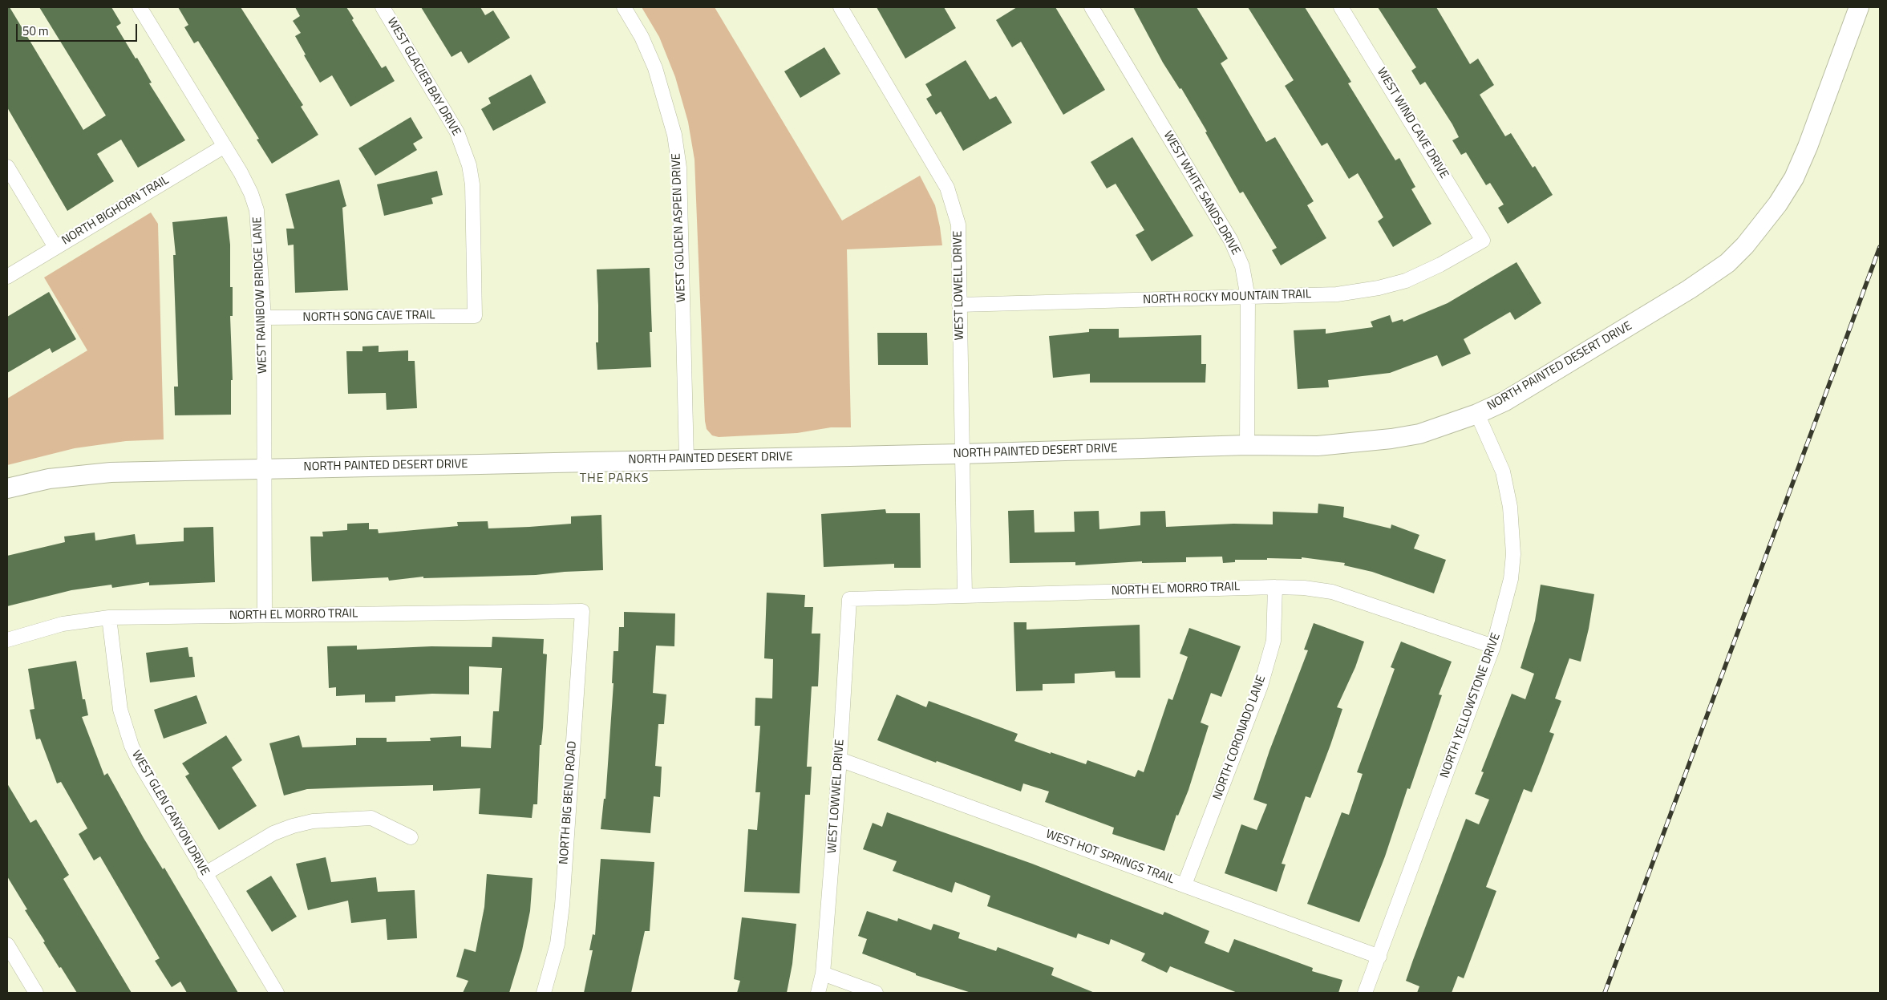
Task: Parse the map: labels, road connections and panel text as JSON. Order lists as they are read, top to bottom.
{
  "streets": {
    "street": [
      "WEST GLACIER BAY DRIVE",
      "WEST WIND CAVE DRIVE",
      "WEST WHITE SANDS DRIVE",
      "NORTH BIGHORN TRAIL",
      "WEST GOLDEN ASPEN DRIVE",
      "WEST LOWELL DRIVE",
      "WEST RAINBOW BRIDGE LANE",
      "NORTH ROCKY MOUNTAIN TRAIL",
      "NORTH SONG CAVE TRAIL",
      "NORTH PAINTED DESERT DRIVE",
      "NORTH EL MORRO TRAIL",
      "NORTH YELLOWSTONE DRIVE",
      "NORTH CORONADO LANE",
      "WEST LOWWEL DRIVE",
      "NORTH BIG BEND ROAD",
      "WEST GLEN CANYON DRIVE",
      "WEST HOT SPRINGS TRAIL"
    ]
  },
  "crossings": [
    ["WEST GLACIER BAY DRIVE", "NORTH SONG CAVE TRAIL"],
    ["WEST WIND CAVE DRIVE", "NORTH ROCKY MOUNTAIN TRAIL"],
    ["WEST WHITE SANDS DRIVE", "NORTH ROCKY MOUNTAIN TRAIL"],
    ["WEST WHITE SANDS DRIVE", "NORTH PAINTED DESERT DRIVE"],
    ["NORTH BIGHORN TRAIL", "WEST RAINBOW BRIDGE LANE"],
    ["WEST GOLDEN ASPEN DRIVE", "NORTH PAINTED DESERT DRIVE"],
    ["WEST LOWELL DRIVE", "NORTH ROCKY MOUNTAIN TRAIL"],
    ["WEST LOWELL DRIVE", "NORTH PAINTED DESERT DRIVE"],
    ["WEST LOWELL DRIVE", "NORTH EL MORRO TRAIL"],
    ["WEST RAINBOW BRIDGE LANE", "NORTH SONG CAVE TRAIL"],
    ["WEST RAINBOW BRIDGE LANE", "NORTH PAINTED DESERT DRIVE"],
    ["WEST RAINBOW BRIDGE LANE", "NORTH EL MORRO TRAIL"],
    ["NORTH PAINTED DESERT DRIVE", "NORTH YELLOWSTONE DRIVE"],
    ["NORTH EL MORRO TRAIL", "NORTH YELLOWSTONE DRIVE"],
    ["NORTH EL MORRO TRAIL", "NORTH CORONADO LANE"],
    ["NORTH EL MORRO TRAIL", "WEST LOWWEL DRIVE"],
    ["NORTH EL MORRO TRAIL", "NORTH BIG BEND ROAD"],
    ["NORTH EL MORRO TRAIL", "WEST GLEN CANYON DRIVE"],
    ["NORTH YELLOWSTONE DRIVE", "WEST HOT SPRINGS TRAIL"],
    ["NORTH CORONADO LANE", "WEST HOT SPRINGS TRAIL"],
    ["WEST LOWWEL DRIVE", "WEST HOT SPRINGS TRAIL"]
  ],
  "districts": ["THE PARKS"],
  "scale_bar": "50 m"
}
